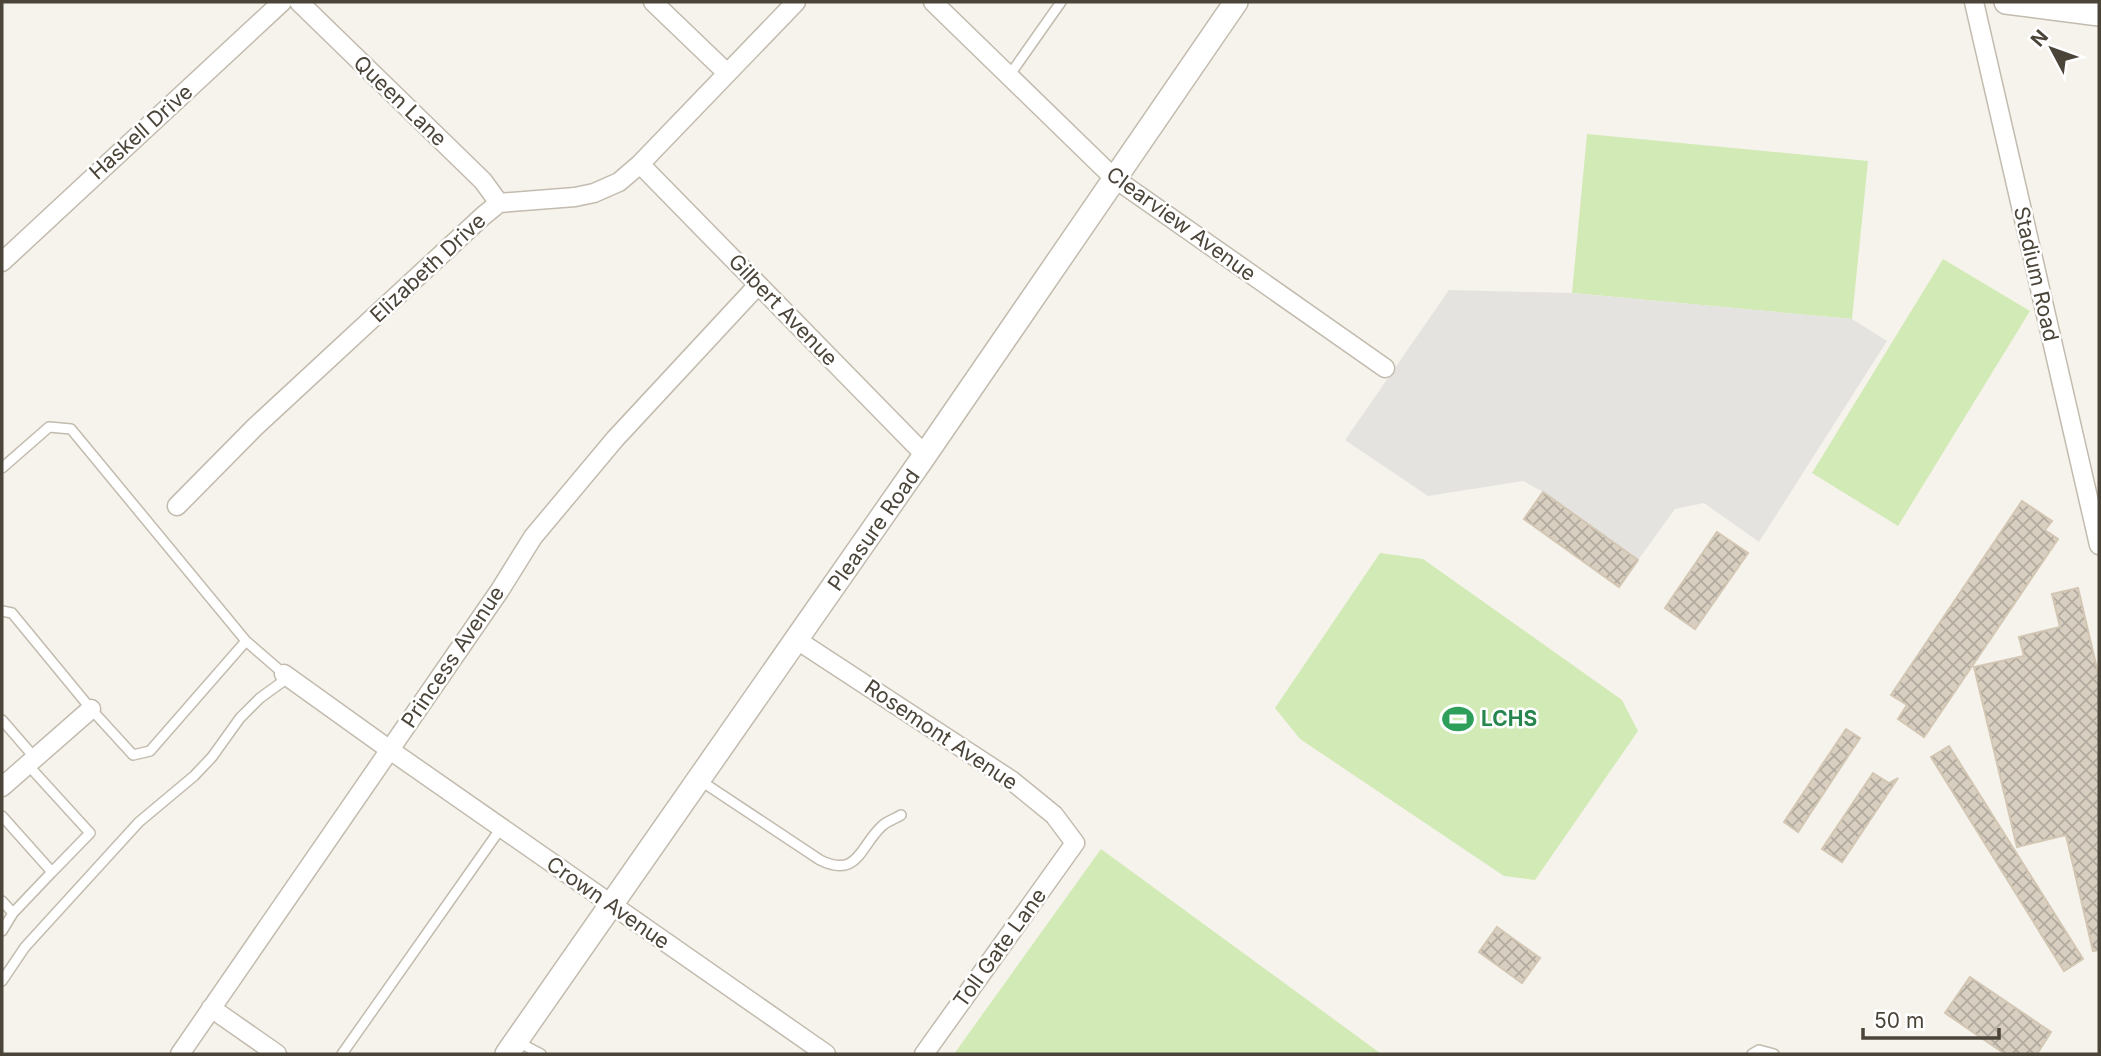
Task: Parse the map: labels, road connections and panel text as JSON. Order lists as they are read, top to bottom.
{
  "streets": {
    "street": [
      "Queen Lane",
      "Haskell Drive",
      "Clearview Avenue",
      "Elizabeth Drive",
      "Stadium Road",
      "Gilbert Avenue",
      "Pleasure Road",
      "Princess Avenue",
      "Rosemont Avenue",
      "Crown Avenue",
      "Toll Gate Lane"
    ]
  },
  "crossings": [
    ["Queen Lane", "Elizabeth Drive"],
    ["Clearview Avenue", "Pleasure Road"],
    ["Elizabeth Drive", "Gilbert Avenue"],
    ["Gilbert Avenue", "Pleasure Road"],
    ["Gilbert Avenue", "Princess Avenue"],
    ["Pleasure Road", "Rosemont Avenue"],
    ["Pleasure Road", "Crown Avenue"],
    ["Princess Avenue", "Crown Avenue"],
    ["Rosemont Avenue", "Toll Gate Lane"]
  ],
  "places": {
    "sports": ["LCHS"]
  },
  "scale_bar": "50 m",
  "north": "top left"
}
